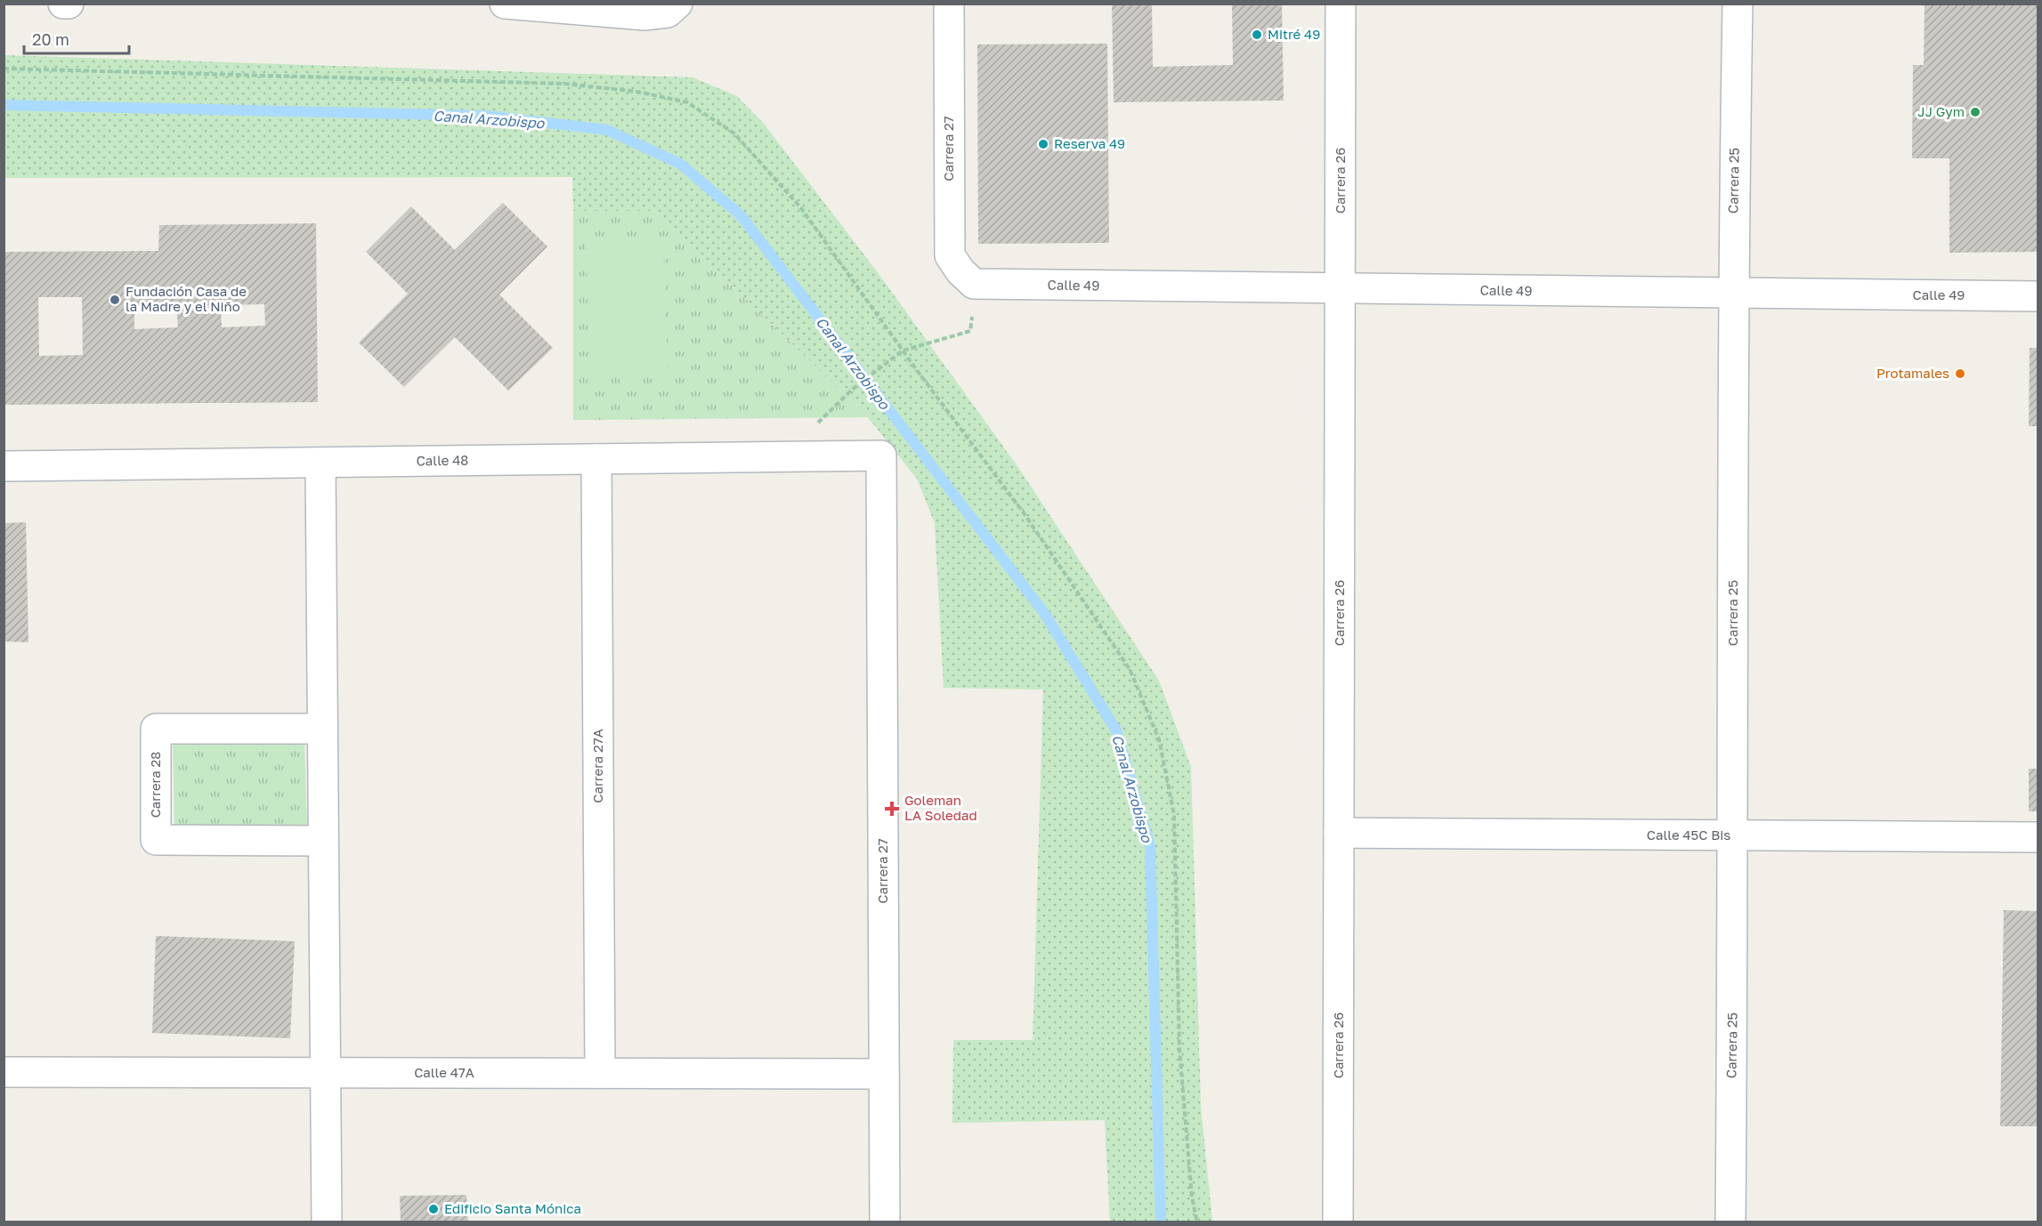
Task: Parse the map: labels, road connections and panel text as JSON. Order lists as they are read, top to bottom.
{
  "streets": {
    "street": [
      "Carrera 27",
      "Carrera 26",
      "Carrera 25",
      "Calle 49",
      "Calle 48",
      "Carrera 27A",
      "Carrera 28",
      "Calle 45C Bis",
      "Calle 47A"
    ]
  },
  "crossings": [
    ["Carrera 27", "Calle 49"],
    ["Carrera 27", "Calle 48"],
    ["Carrera 27", "Calle 47A"],
    ["Carrera 26", "Calle 49"],
    ["Carrera 26", "Calle 45C Bis"],
    ["Carrera 25", "Calle 49"],
    ["Carrera 25", "Calle 45C Bis"],
    ["Calle 48", "Carrera 27A"],
    ["Carrera 27A", "Calle 47A"]
  ],
  "water": ["Canal Arzobispo"],
  "places": {
    "other": [
      "Mitré 49",
      "JJ Gym",
      "Reserva 49",
      "Fundación Casa de la Madre y el Niño",
      "Protamales",
      "Edificio Santa Mónica"
    ],
    "health": ["Goleman LA Soledad"]
  },
  "scale_bar": "20 m"
}
